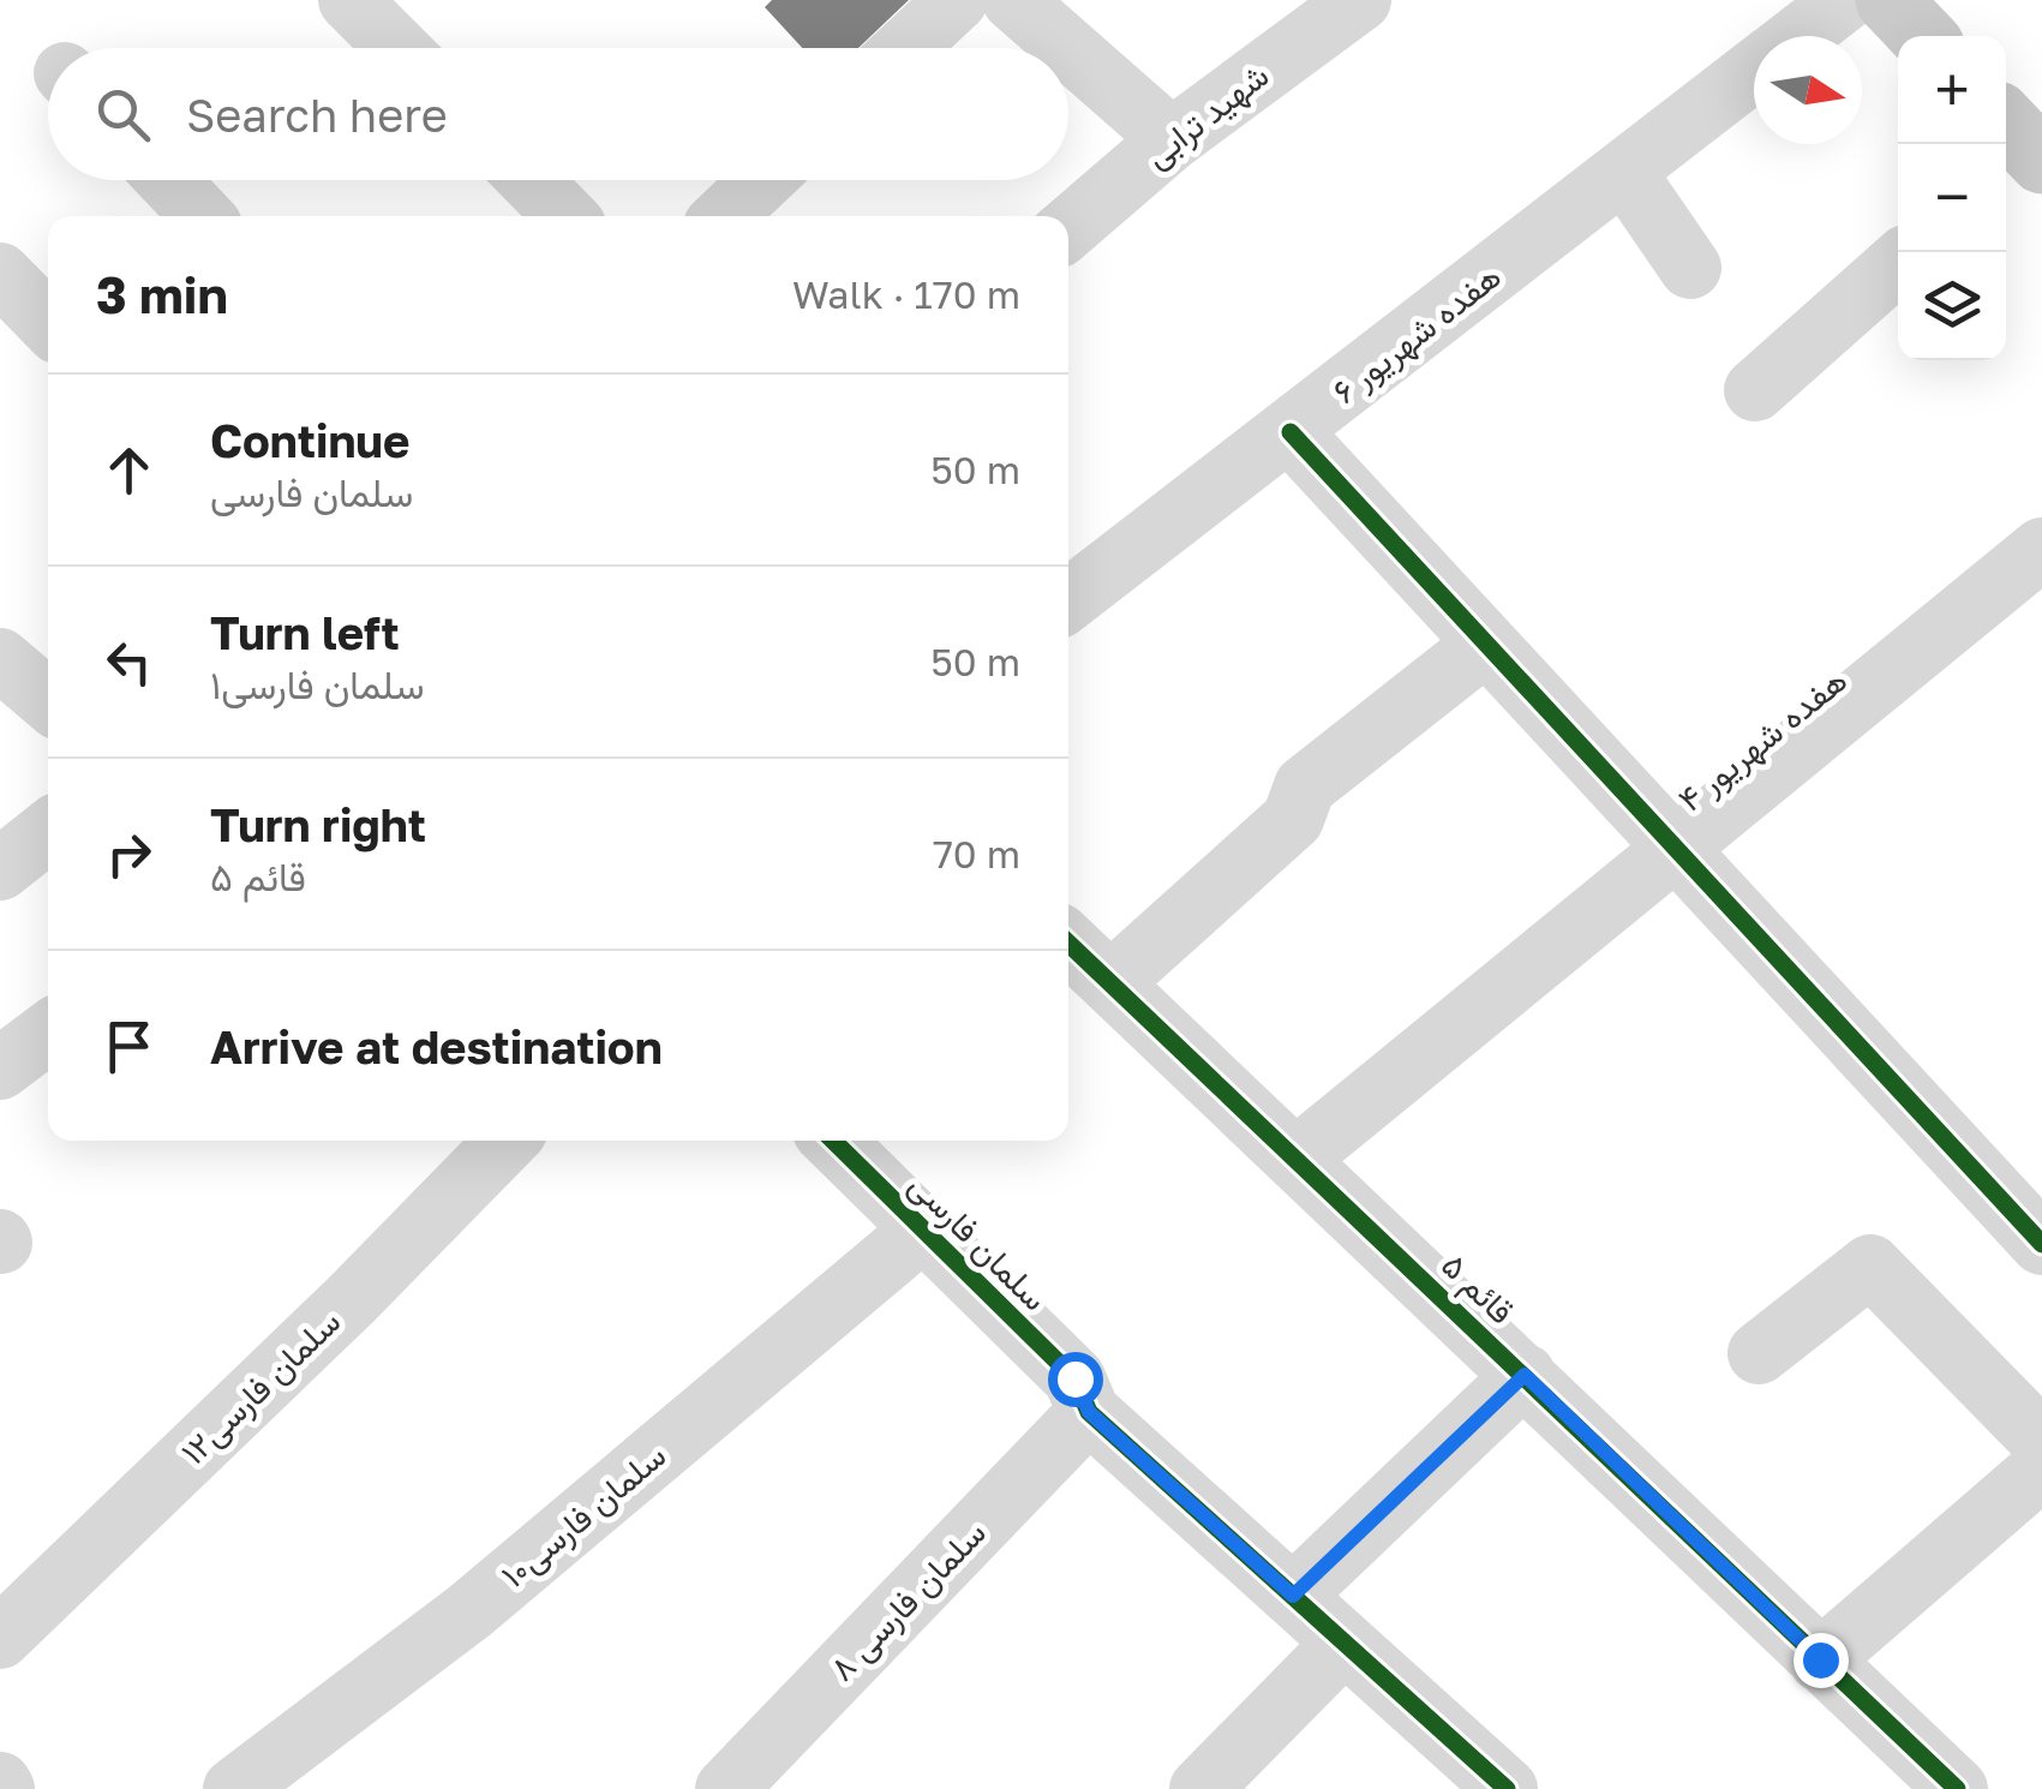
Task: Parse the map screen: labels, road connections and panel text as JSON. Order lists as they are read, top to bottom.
{
  "streets": {
    "street": [
      "شهید ترابی",
      "هفده شهریور ۶",
      "هفده شهریور ۴",
      "سلمان فارسی",
      "قائم ۵",
      "سلمان فارسی۱۲",
      "سلمان فارسی۱۰",
      "سلمان فارسی ۸"
    ]
  },
  "crossings": [
    ["هفده شهریور ۴", "قائم ۵"],
    ["سلمان فارسی", "سلمان فارسی۱۰"],
    ["سلمان فارسی", "سلمان فارسی ۸"]
  ],
  "north": "right",
  "page": {
    "map_buttons": ["+", "−"],
    "search": "Search here",
    "heading": ["3 min", "Walk · 170 m"],
    "list": [
      ["Continue", "سلمان فارسی", "50 m"],
      ["Turn left", "سلمان فارسی۱", "50 m"],
      ["Turn right", "قائم ۵", "70 m"],
      "Arrive at destination"
    ]
  }
}
